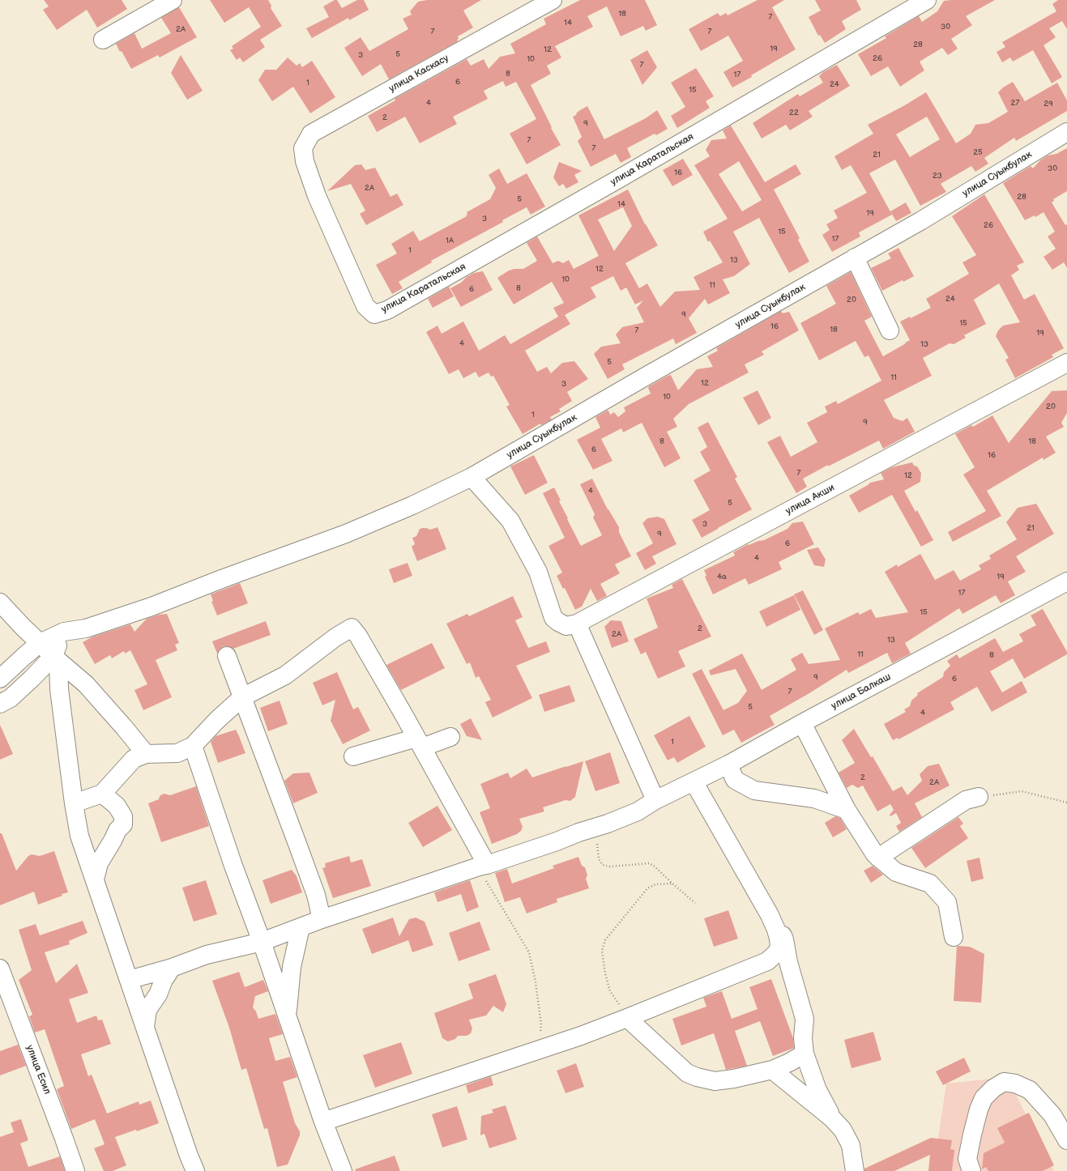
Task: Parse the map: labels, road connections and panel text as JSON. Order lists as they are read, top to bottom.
{
  "streets": {
    "street": [
      "улица Каскасу",
      "улица Каратальская",
      "улица Суыкбулак",
      "улица Акши",
      "улица Балкаш",
      "улица Есил"
    ]
  },
  "crossings": [
    ["улица Каскасу", "улица Каратальская"],
    ["улица Суыкбулак", "улица Акши"]
  ],
  "house_numbers": [
    "18",
    "7",
    "14",
    "30",
    "2А",
    "7",
    "7",
    "28",
    "19",
    "12",
    "5",
    "3",
    "26",
    "10",
    "7",
    "8",
    "17",
    "6",
    "1",
    "24",
    "15",
    "4",
    "27",
    "29",
    "22",
    "2",
    "9",
    "7",
    "7",
    "25",
    "21",
    "30",
    "16",
    "23",
    "2А",
    "28",
    "5",
    "14",
    "19",
    "3",
    "26",
    "15",
    "17",
    "1А",
    "1",
    "13",
    "12",
    "10",
    "11",
    "8",
    "6",
    "24",
    "20",
    "9",
    "15",
    "16",
    "18",
    "7",
    "19",
    "4",
    "13",
    "5",
    "11",
    "12",
    "3",
    "10",
    "20",
    "1",
    "9",
    "8",
    "18",
    "6",
    "16",
    "7",
    "12",
    "4",
    "5",
    "3",
    "21",
    "9",
    "6",
    "4",
    "4а",
    "19",
    "17",
    "15",
    "2",
    "2А",
    "13",
    "11",
    "8",
    "9",
    "6",
    "7",
    "5",
    "4",
    "1",
    "2",
    "2А"
  ]
}
